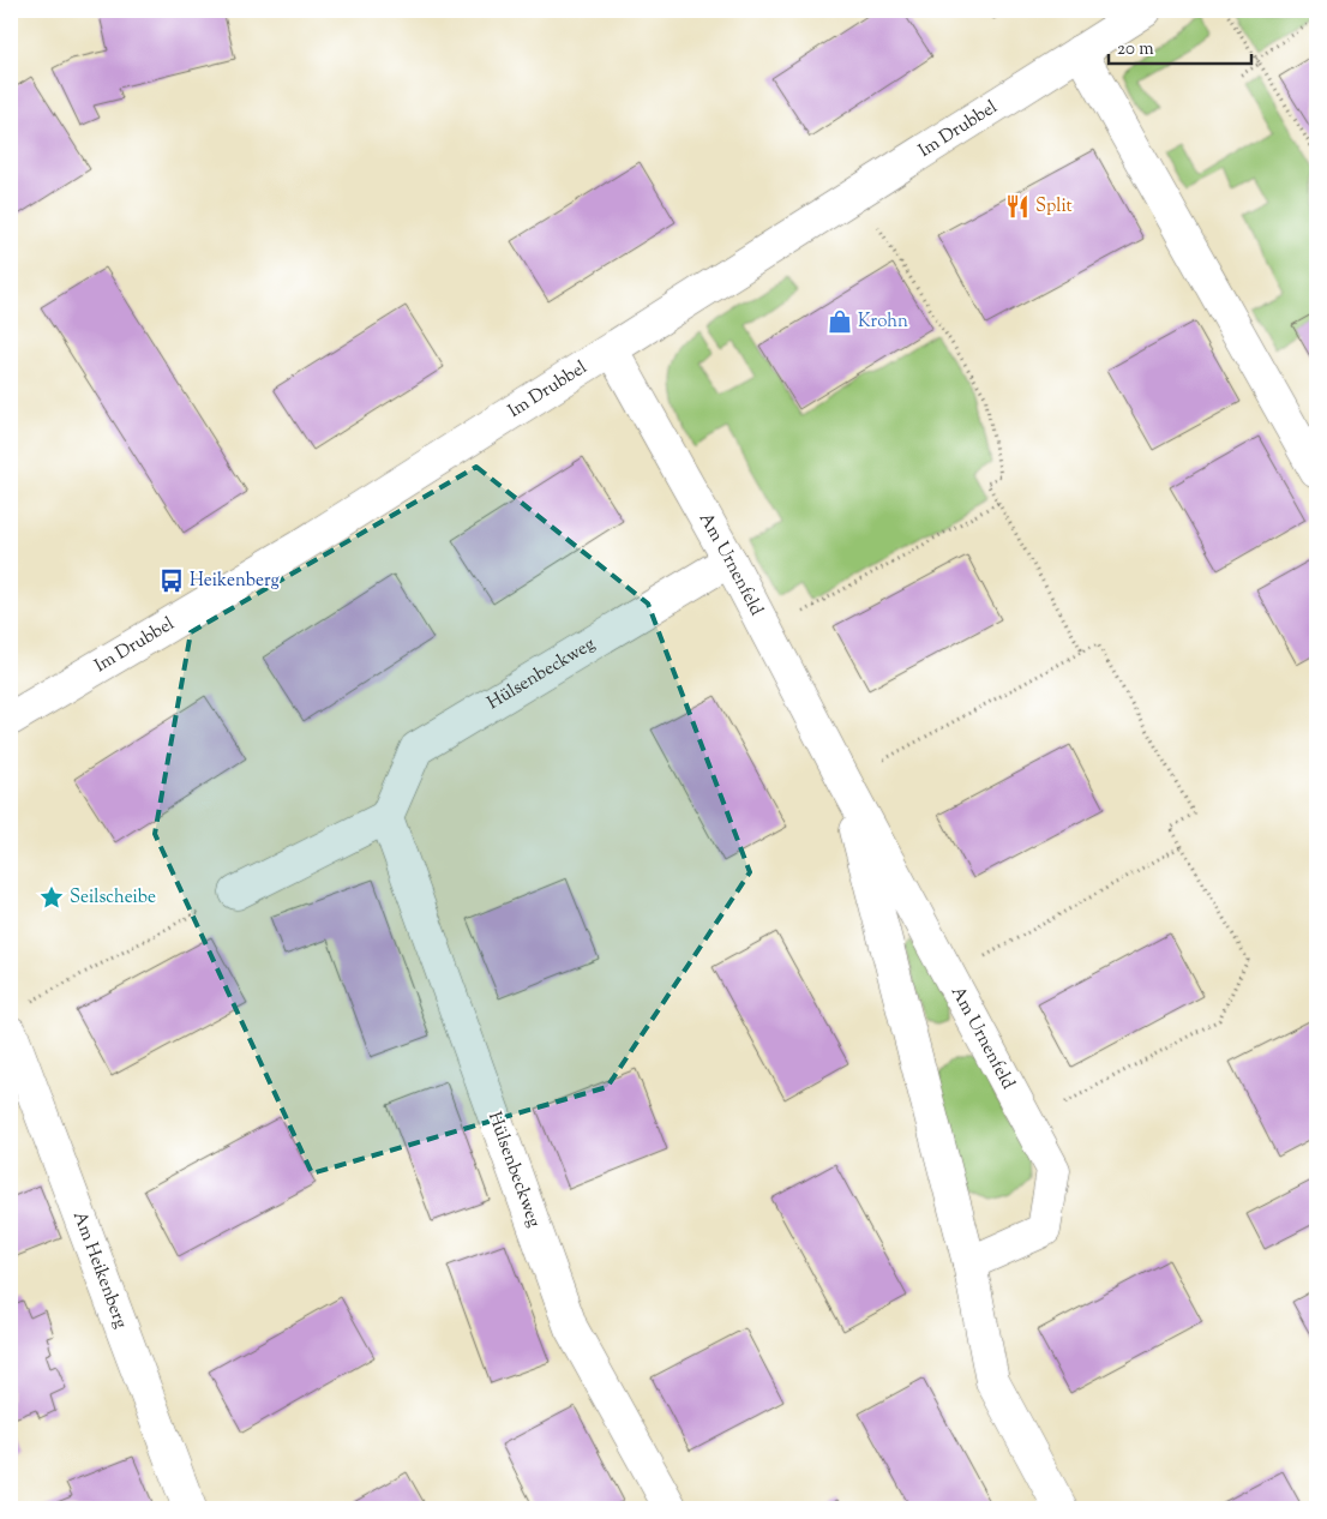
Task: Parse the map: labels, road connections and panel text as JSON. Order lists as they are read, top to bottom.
{
  "streets": {
    "street": [
      "Im Drubbel",
      "Am Urnenfeld",
      "Hülsenbeckweg",
      "Am Heikenberg"
    ]
  },
  "crossings": [
    ["Im Drubbel", "Am Urnenfeld"],
    ["Am Urnenfeld", "Hülsenbeckweg"]
  ],
  "places": {
    "restaurant": ["Split"],
    "shop": ["Krohn"],
    "bus stop": ["Heikenberg"],
    "place": ["Seilscheibe"]
  },
  "scale_bar": "20 m"
}
